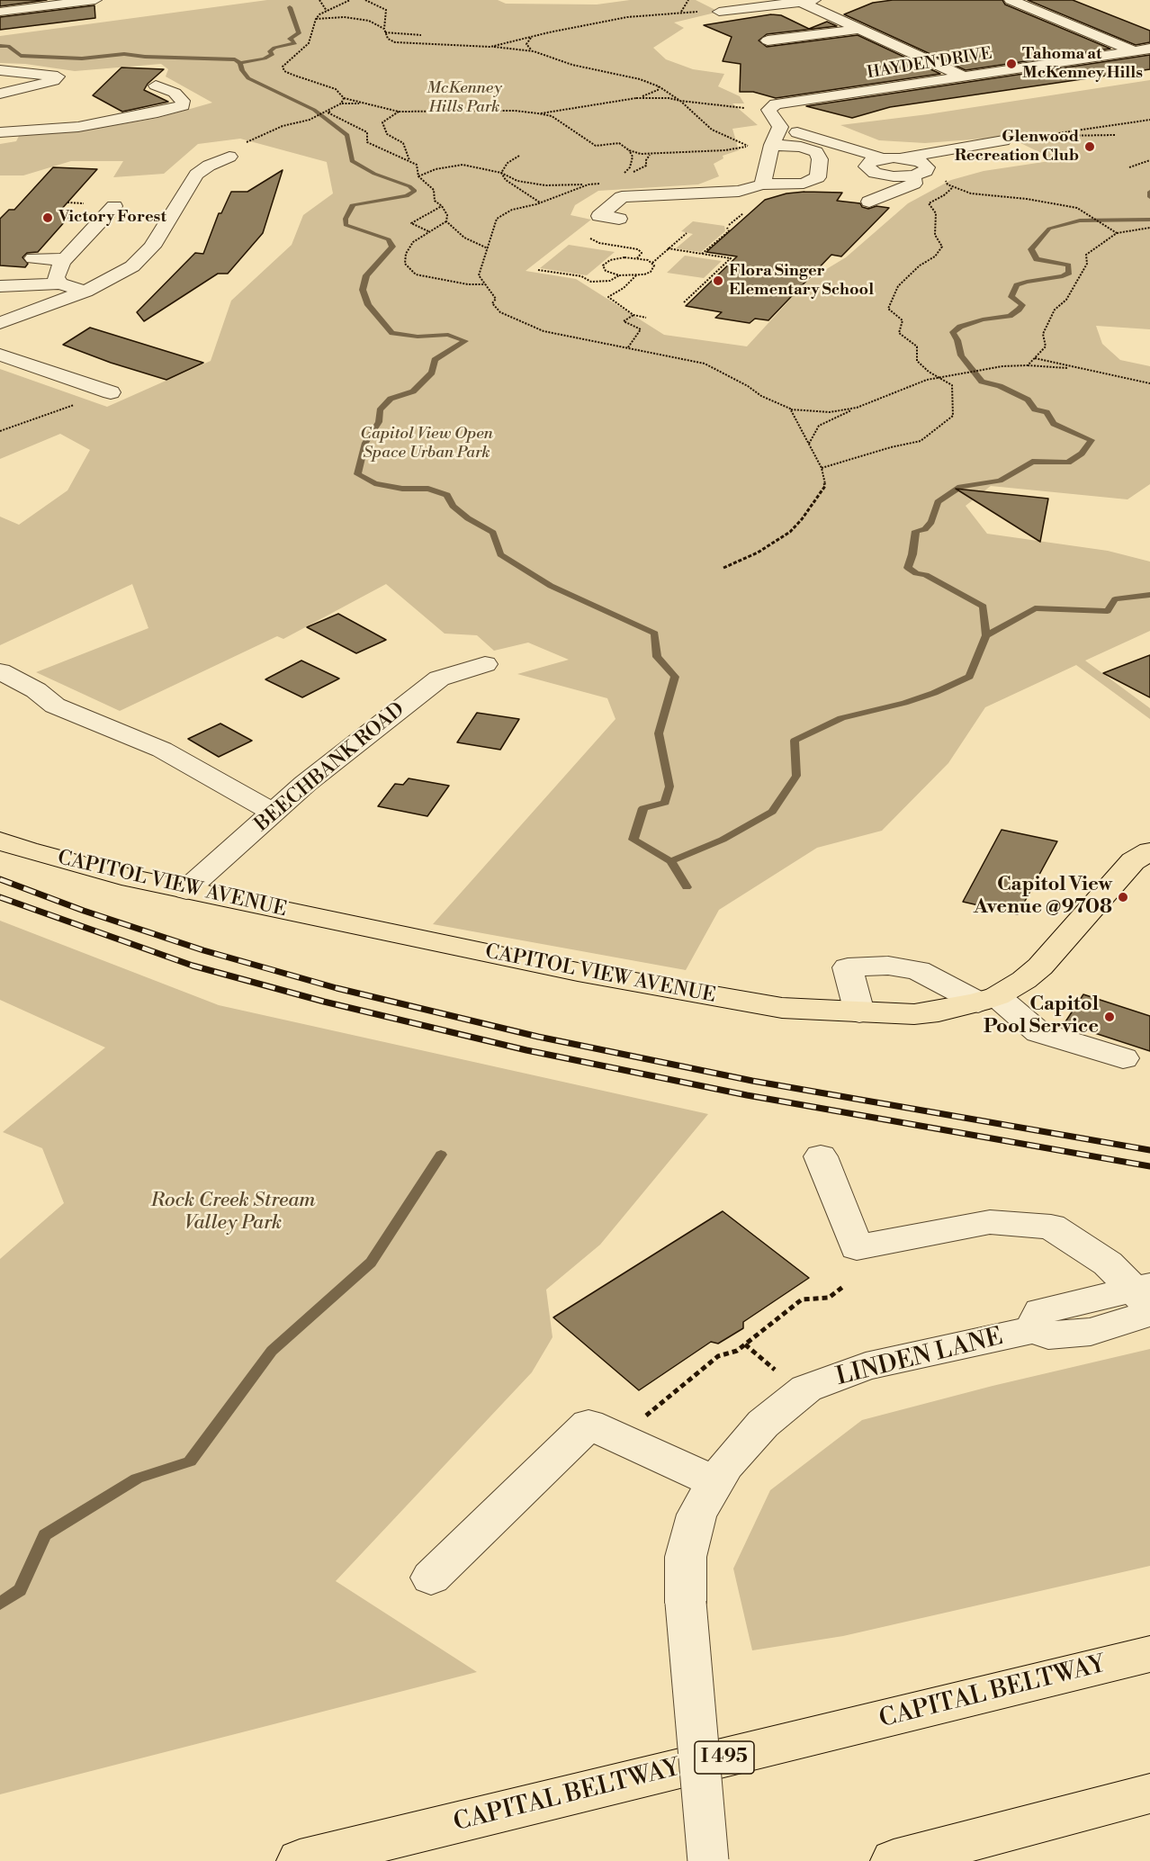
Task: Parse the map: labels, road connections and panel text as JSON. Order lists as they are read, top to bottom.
{
  "streets": {
    "main road": ["CAPITOL VIEW AVENUE", "CAPITAL BELTWAY", "I 495"],
    "street": ["HAYDEN DRIVE", "BEECHBANK ROAD", "LINDEN LANE"]
  },
  "crossings": [
    ["BEECHBANK ROAD", "CAPITOL VIEW AVENUE"]
  ],
  "parks": ["McKenney Hills Park", "Capitol View Open Space Urban Park", "Rock Creek Stream Valley Park"],
  "places": [
    "Tahoma at McKenney Hills",
    "Glenwood Recreation Club",
    "Victory Forest",
    "Flora Singer Elementary School",
    "Capitol View Avenue @9708",
    "Capitol Pool Service"
  ]
}
